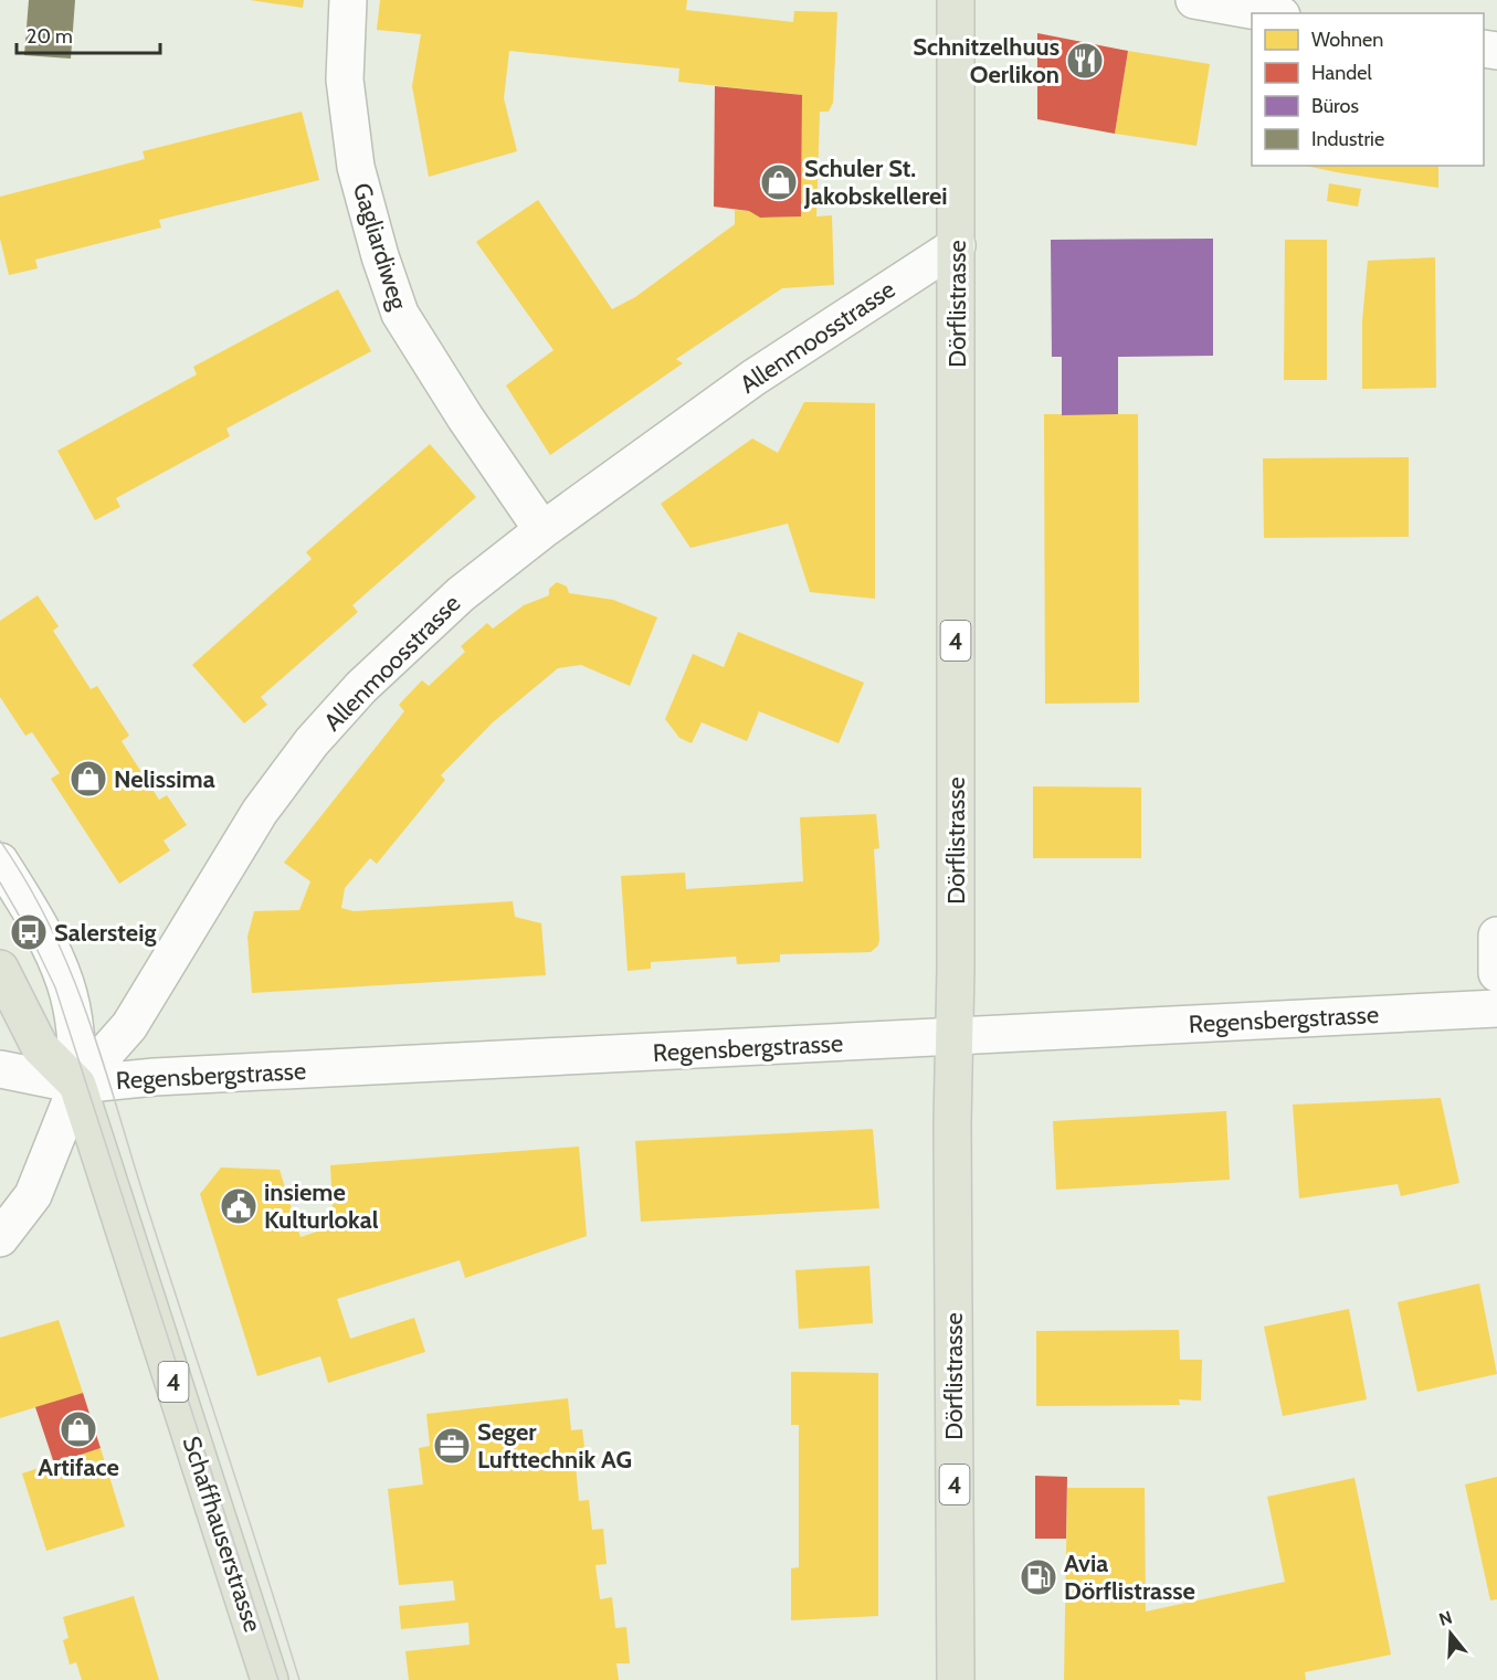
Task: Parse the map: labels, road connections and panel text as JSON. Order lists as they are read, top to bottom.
{
  "streets": {
    "main road": ["Dörflistrasse", "4", "Schaffhauserstrasse"],
    "street": ["Gagliardiweg", "Allenmoosstrasse", "Regensbergstrasse"]
  },
  "crossings": [
    ["Gagliardiweg", "Allenmoosstrasse"],
    ["Dörflistrasse", "Allenmoosstrasse"],
    ["Dörflistrasse", "Regensbergstrasse"],
    ["Allenmoosstrasse", "Regensbergstrasse"],
    ["Allenmoosstrasse", "Schaffhauserstrasse"],
    ["Regensbergstrasse", "Schaffhauserstrasse"]
  ],
  "places": {
    "restaurant": ["Schnitzelhuus Oerlikon"],
    "shop": ["Schuler St. Jakobskellerei", "Nelissima", "Artiface"],
    "bus stop": ["Salersteig"],
    "public building": ["insieme Kulturlokal"],
    "office": ["Seger Lufttechnik AG"],
    "fuel station": ["Avia Dörflistrasse"]
  },
  "legend": [
    "Wohnen",
    "Handel",
    "Büros",
    "Industrie"
  ],
  "scale_bar": "20 m",
  "north": "top"
}
